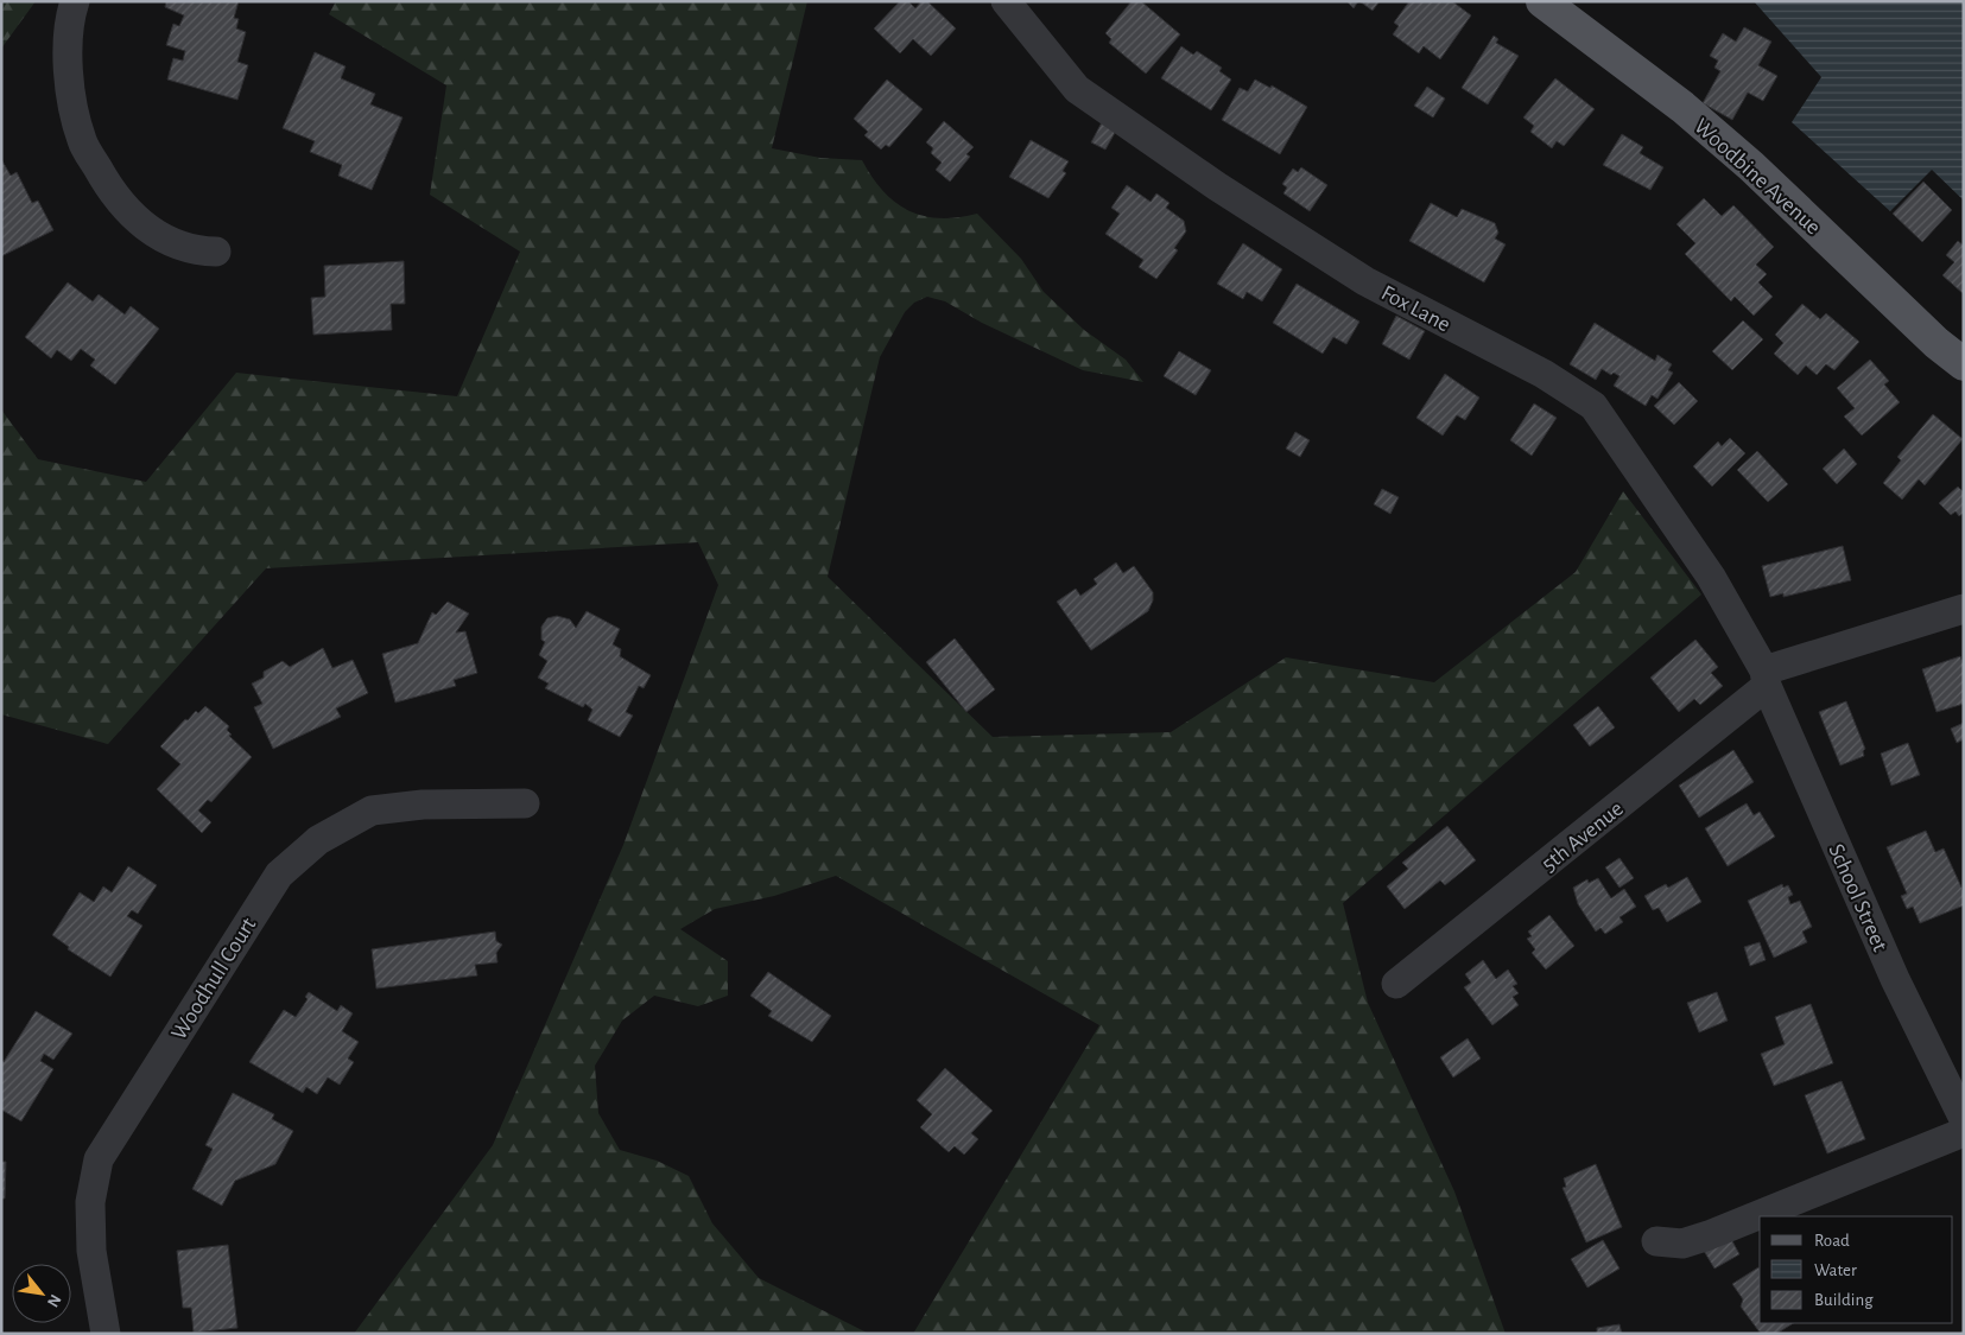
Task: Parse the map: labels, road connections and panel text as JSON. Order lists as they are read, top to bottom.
{
  "streets": {
    "main road": ["Woodbine Avenue"],
    "street": [
      "Fox Lane",
      "5th Avenue",
      "School Street",
      "Woodhull Court"
    ]
  },
  "crossings": [
    ["Fox Lane", "5th Avenue"],
    ["Fox Lane", "School Street"],
    ["5th Avenue", "School Street"]
  ],
  "legend": ["Road", "Water", "Building"],
  "north": "bottom right"
}
